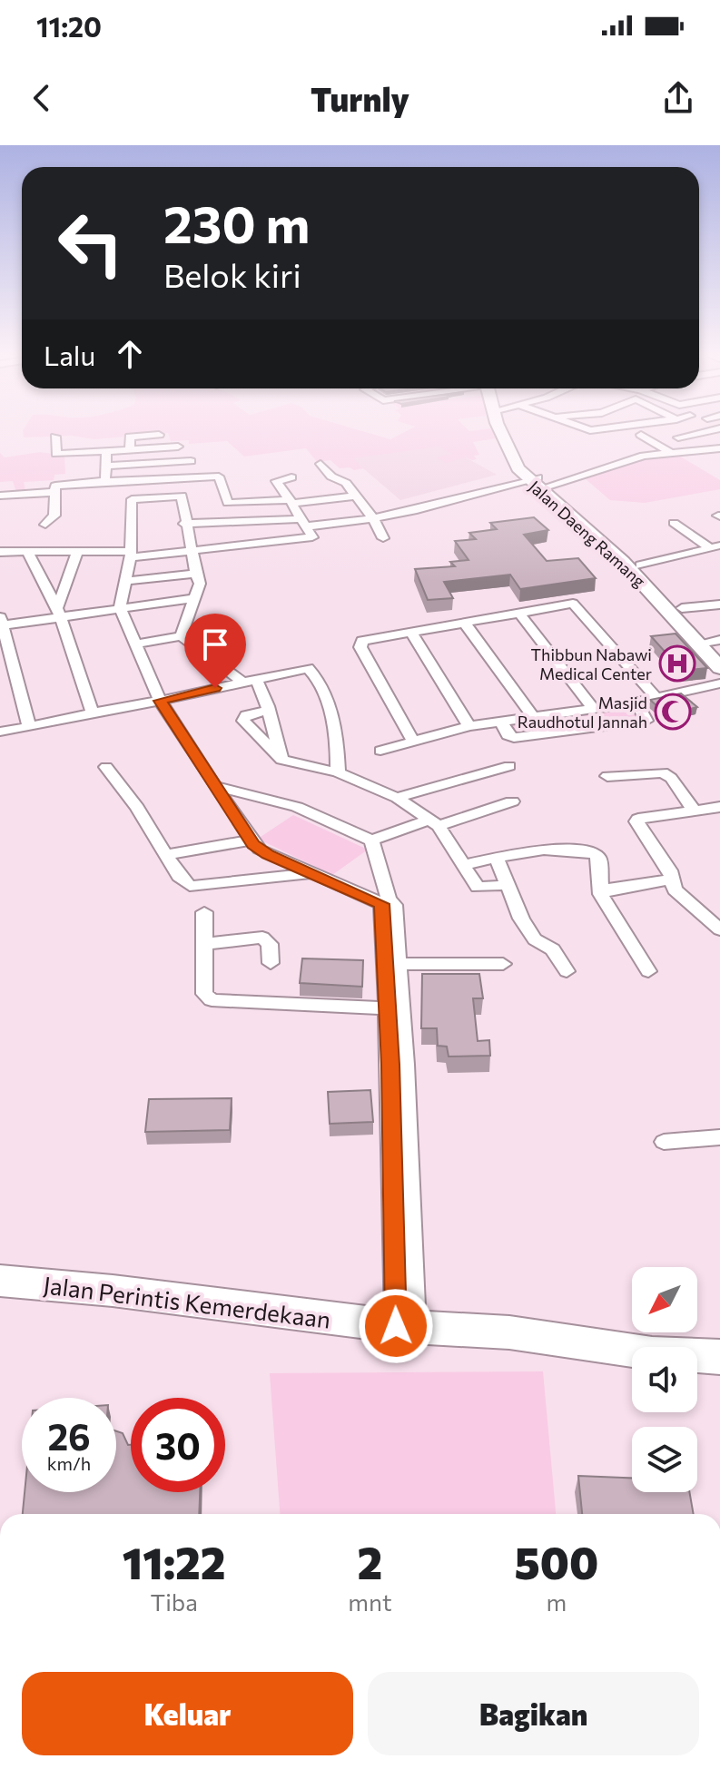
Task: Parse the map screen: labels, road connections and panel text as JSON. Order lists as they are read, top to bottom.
{
  "streets": {
    "highway": ["Jalan Perintis Kemerdekaan"],
    "main road": ["Jalan Daeng Ramang"]
  },
  "places": {
    "hospital": ["Thibbun Nabawi Medical Center"],
    "mosque": ["Masjid Raudhotul Jannah"]
  },
  "north": "bottom left",
  "page": {
    "status": "11:20",
    "header": "Turnly",
    "turn": ["230 m", "Belok kiri"],
    "then": "Lalu",
    "speed": "26 km/h",
    "limit": "30",
    "eta": [
      "11:22",
      "Tiba",
      "2",
      "mnt",
      "500",
      "m"
    ],
    "buttons": ["Keluar", "Bagikan"]
  }
}
